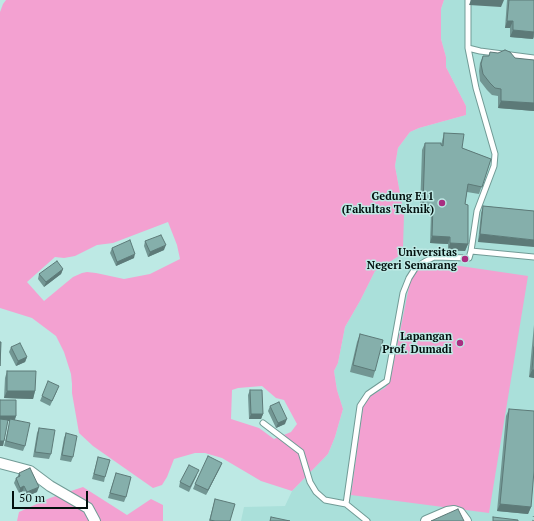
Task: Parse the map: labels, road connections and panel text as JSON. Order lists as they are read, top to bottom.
{
  "places": ["Gedung E11 (Fakultas Teknik)", "Universitas Negeri Semarang", "Lapangan Prof. Dumadi"],
  "scale_bar": "50 m"
}
